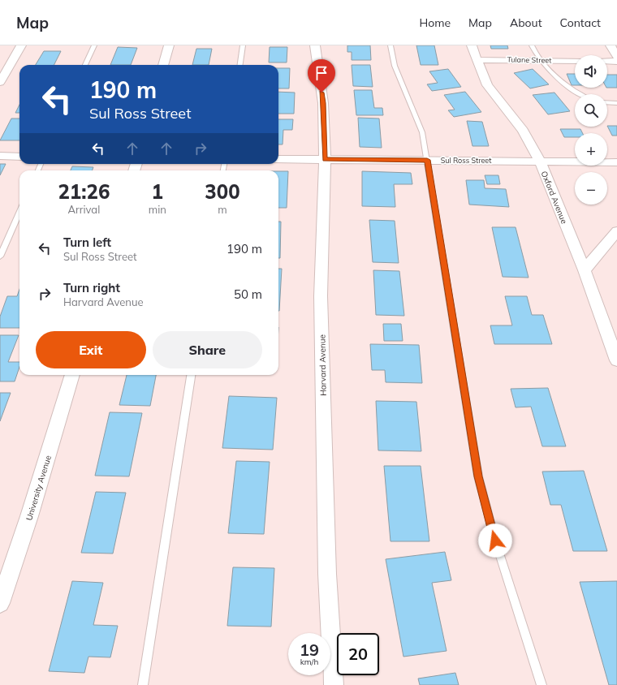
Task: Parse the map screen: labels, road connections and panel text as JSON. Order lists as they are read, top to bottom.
{
  "streets": {
    "street": [
      "Tulane Street",
      "Sul Ross Street",
      "Oxford Avenue",
      "Harvard Avenue",
      "University Avenue"
    ]
  },
  "crossings": [
    ["Tulane Street", "Oxford Avenue"],
    ["Sul Ross Street", "Oxford Avenue"],
    ["Sul Ross Street", "Harvard Avenue"]
  ],
  "page": {
    "header": "Map",
    "nav": [
      "Home",
      "Map",
      "About",
      "Contact"
    ],
    "map_buttons": ["+", "−"],
    "turn": ["190 m", "Sul Ross Street"],
    "eta": [
      "21:26",
      "Arrival",
      "1",
      "min",
      "300",
      "m"
    ],
    "list": [
      {
        "name": "Turn left",
        "note": "Sul Ross Street",
        "value": "190 m"
      },
      {
        "name": "Turn right",
        "note": "Harvard Avenue",
        "value": "50 m"
      }
    ],
    "buttons": ["Exit", "Share"],
    "speed": "19 km/h",
    "limit": "20"
  }
}
